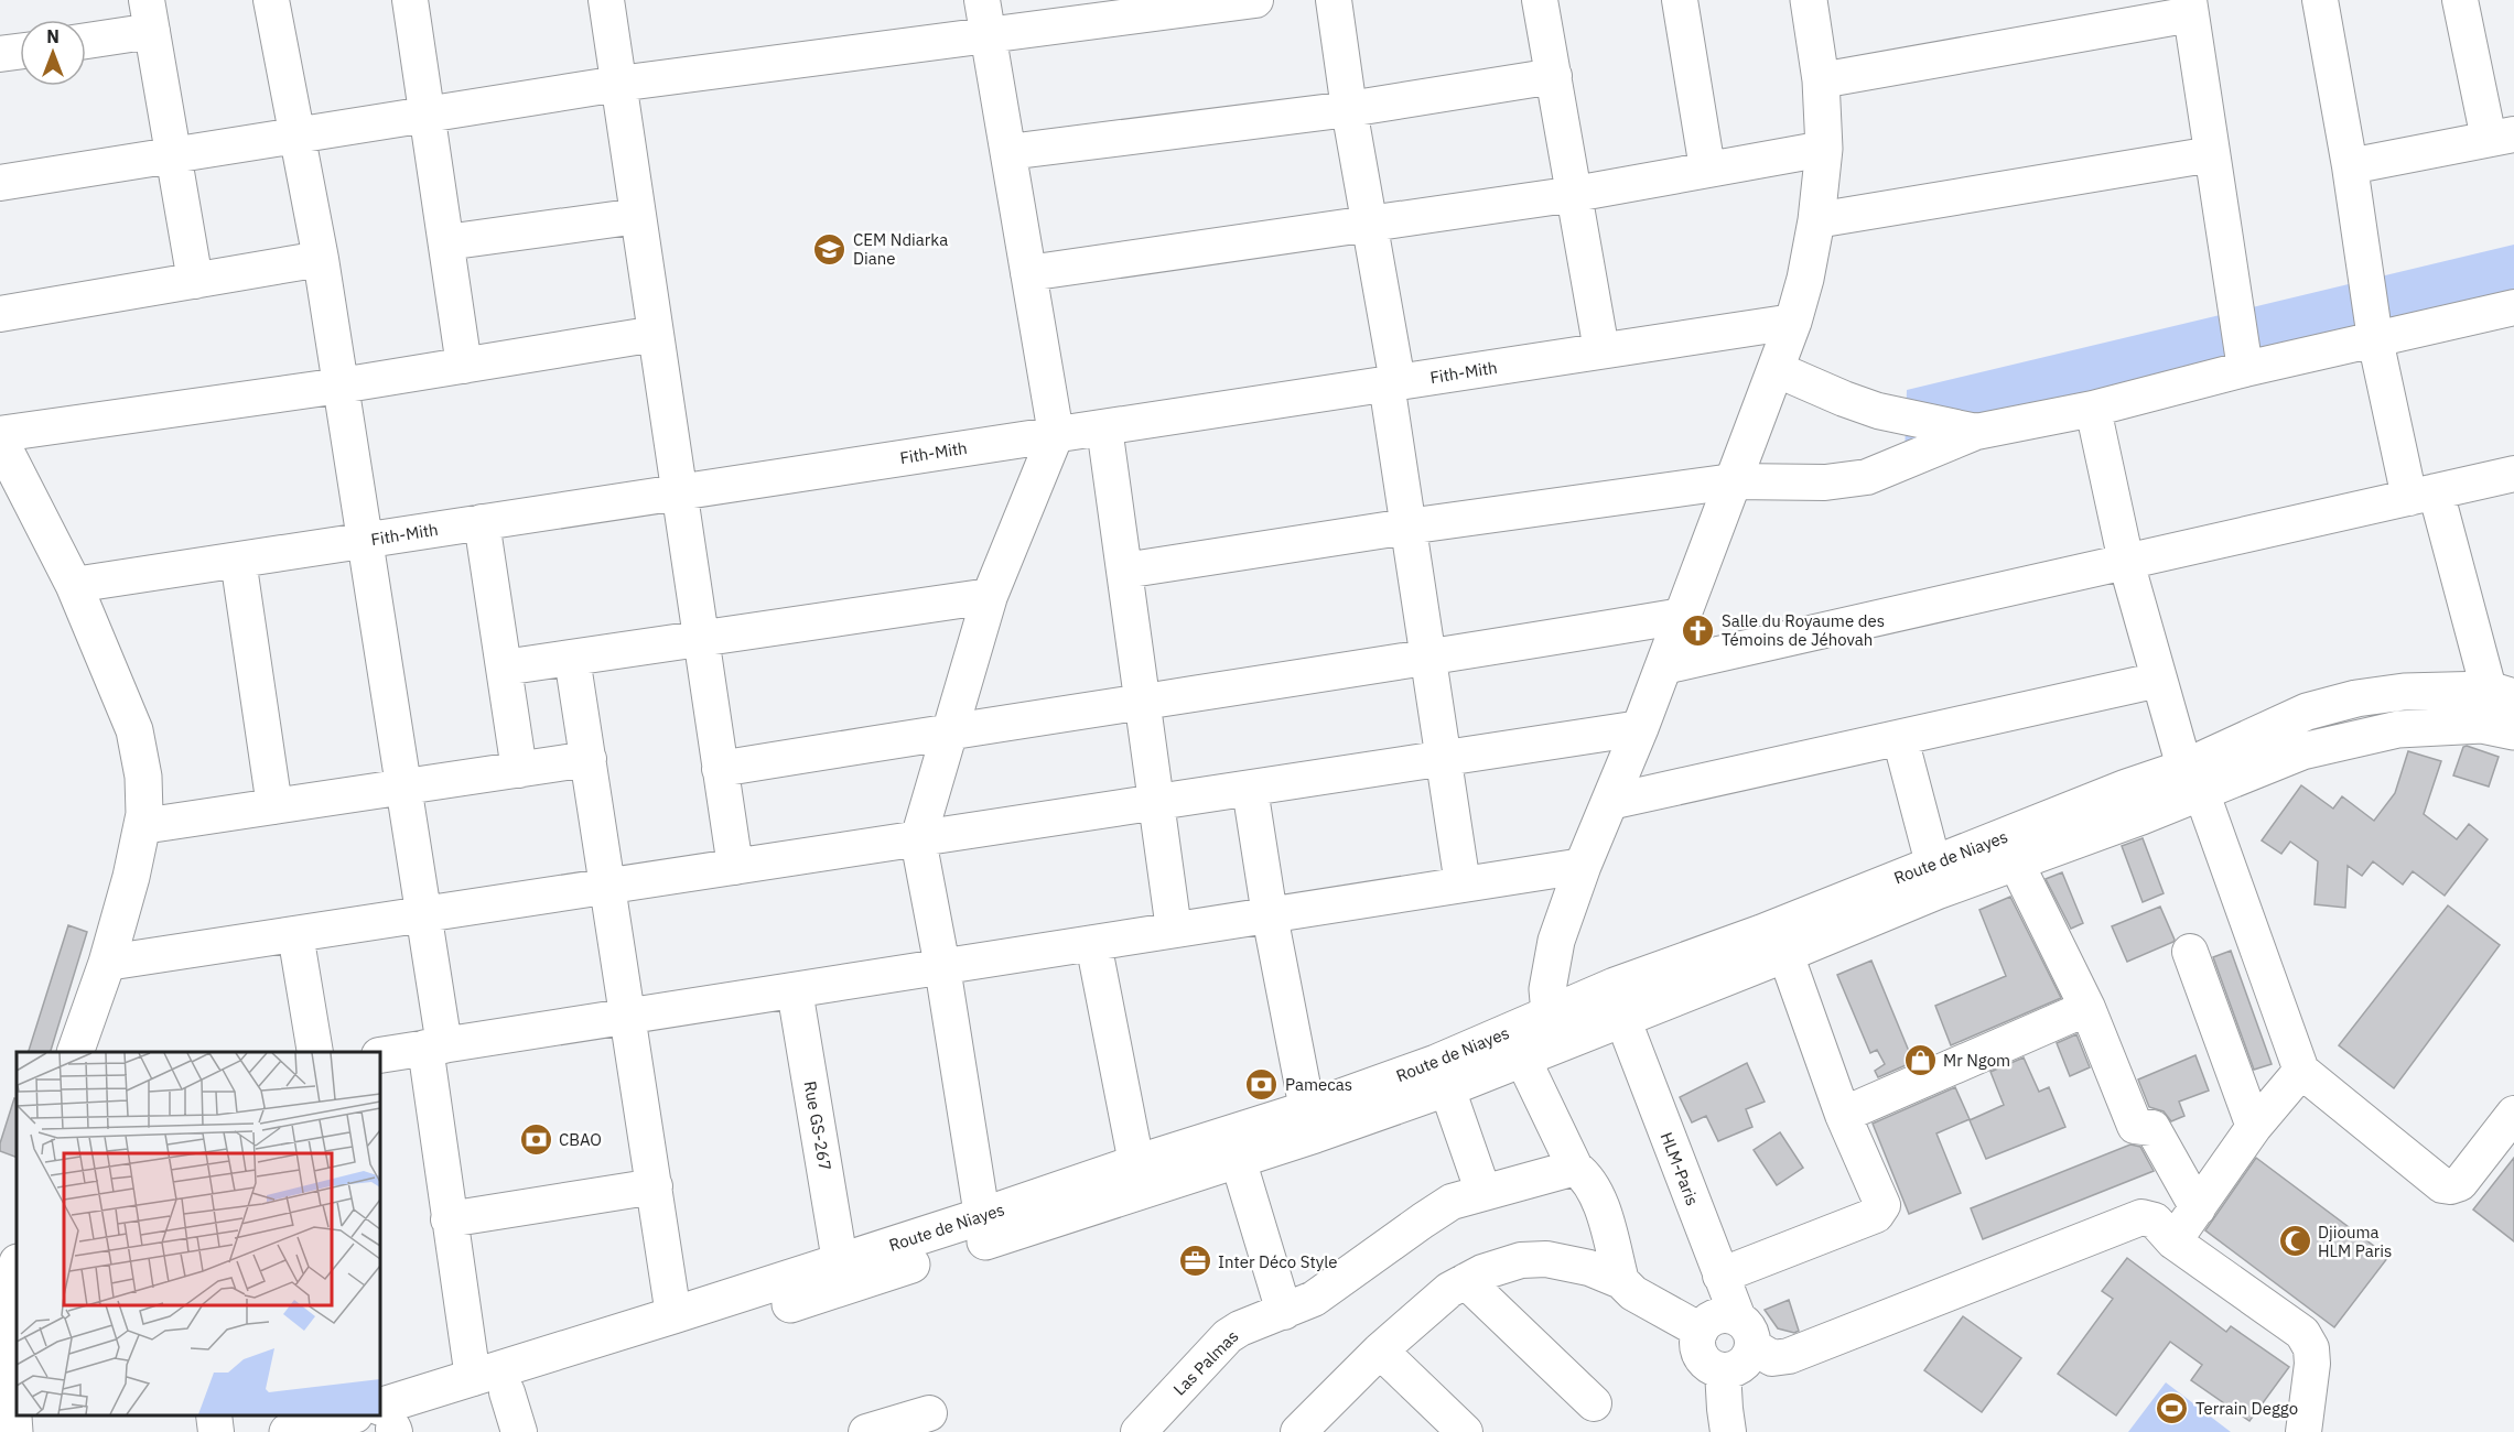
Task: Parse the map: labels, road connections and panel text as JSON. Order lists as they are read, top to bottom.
{
  "streets": {
    "main road": ["Route de Niayes"],
    "street": [
      "Fith-Mith",
      "Rue GS-267",
      "HLM-Paris",
      "Las Palmas"
    ]
  },
  "crossings": [
    ["Route de Niayes", "Rue GS-267"],
    ["Route de Niayes", "HLM-Paris"]
  ],
  "places": {
    "school or university": ["CEM Ndiarka Diane"],
    "church": ["Salle du Royaume des Témoins de Jéhovah"],
    "shop": ["Mr Ngom"],
    "bank": ["Pamecas", "CBAO"],
    "mosque": ["Djiouma HLM Paris"],
    "office": ["Inter Déco Style"],
    "sports": ["Terrain Deggo"]
  },
  "north": "top"
}
